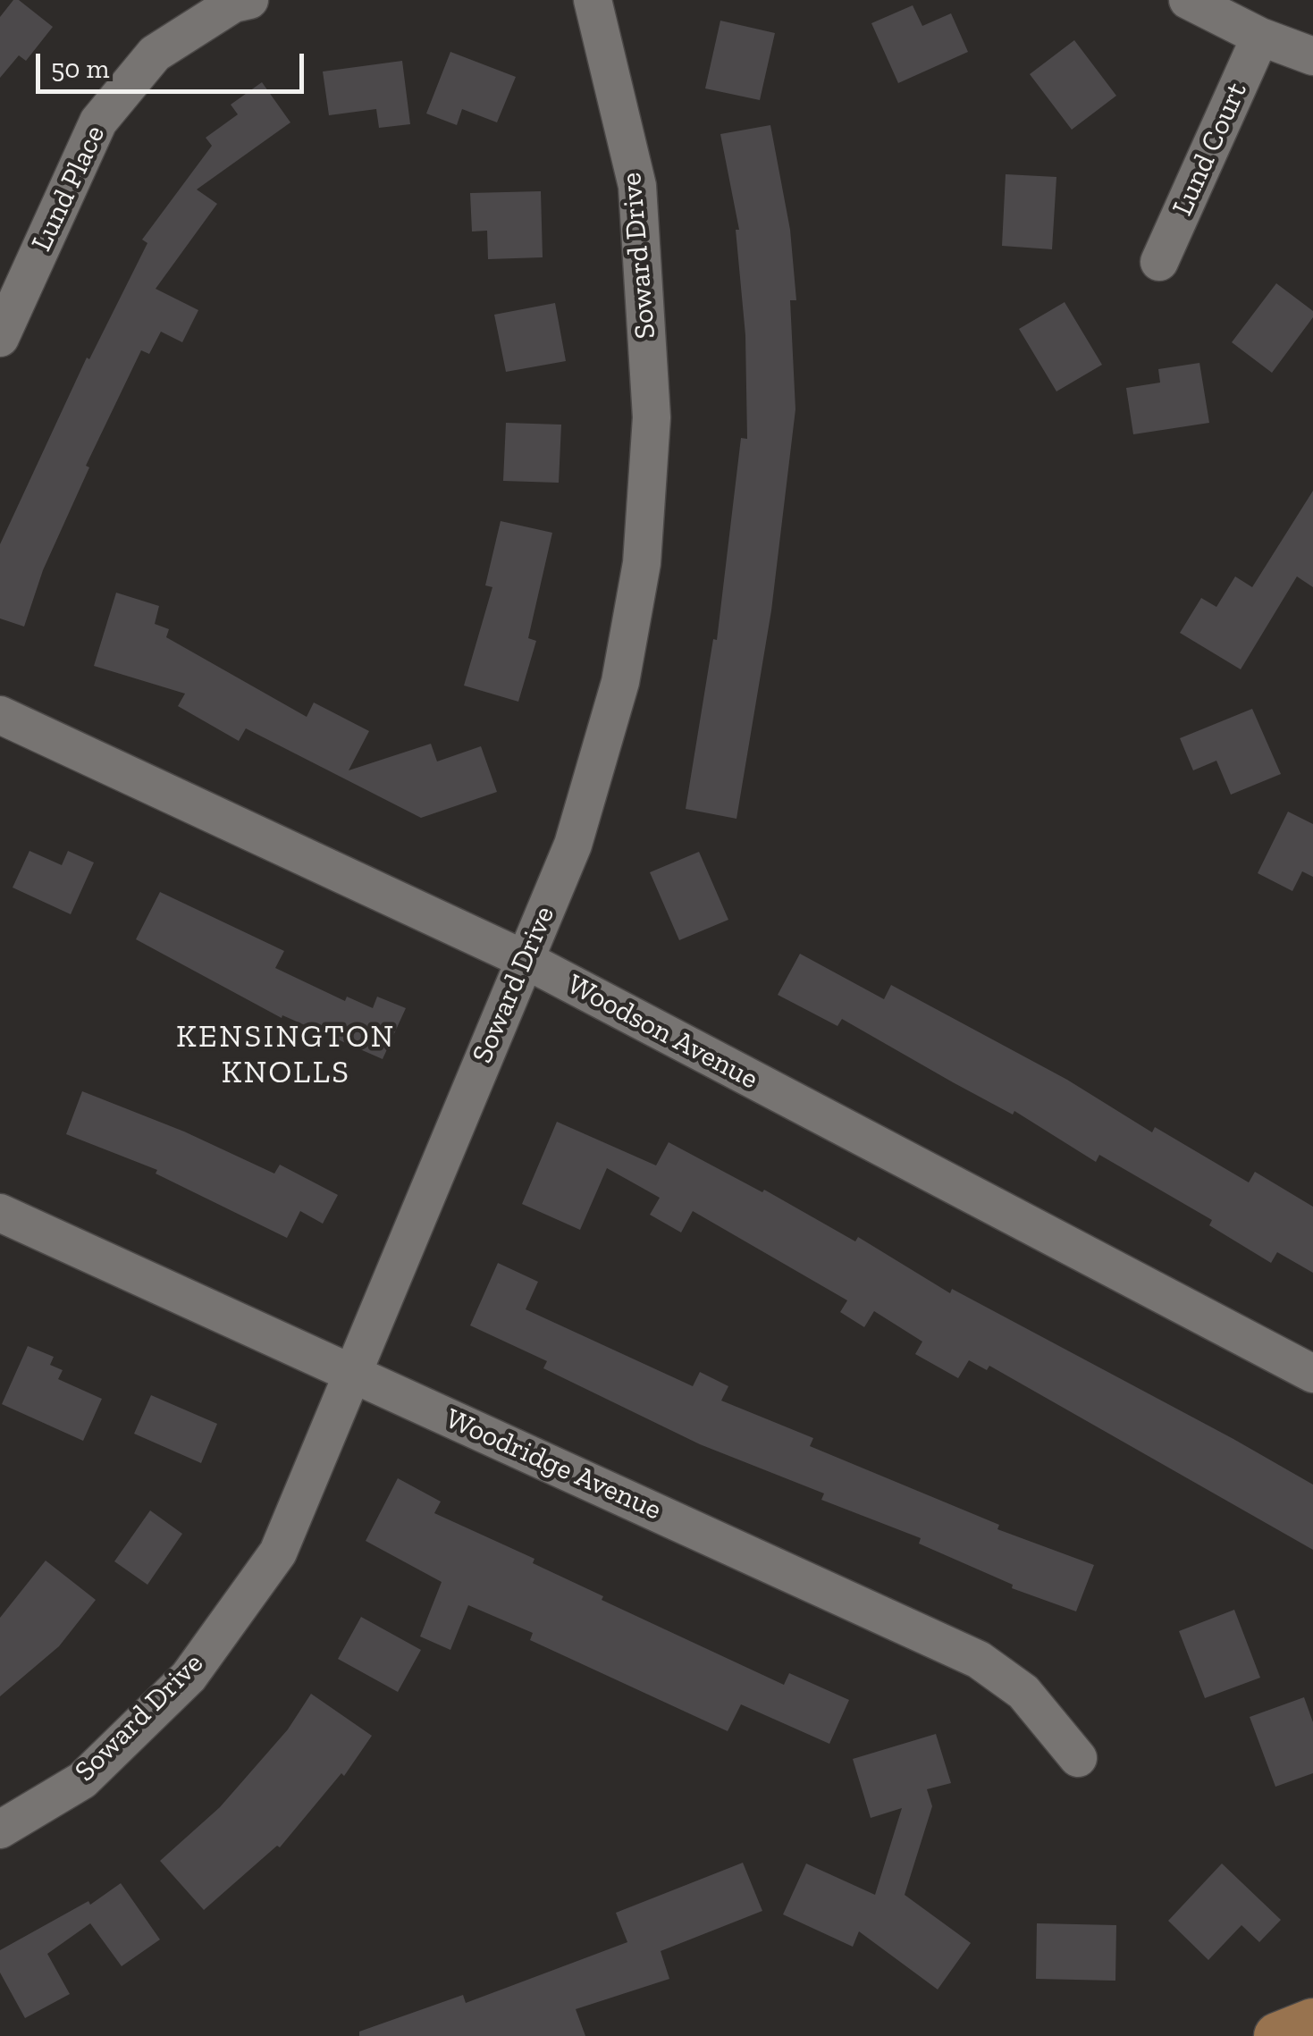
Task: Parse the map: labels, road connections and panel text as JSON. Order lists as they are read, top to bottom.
{
  "streets": {
    "street": [
      "Lund Court",
      "Lund Place",
      "Soward Drive",
      "Woodson Avenue",
      "Woodridge Avenue"
    ]
  },
  "crossings": [
    ["Soward Drive", "Woodson Avenue"],
    ["Soward Drive", "Woodridge Avenue"]
  ],
  "districts": ["KENSINGTON KNOLLS"],
  "scale_bar": "50 m"
}
